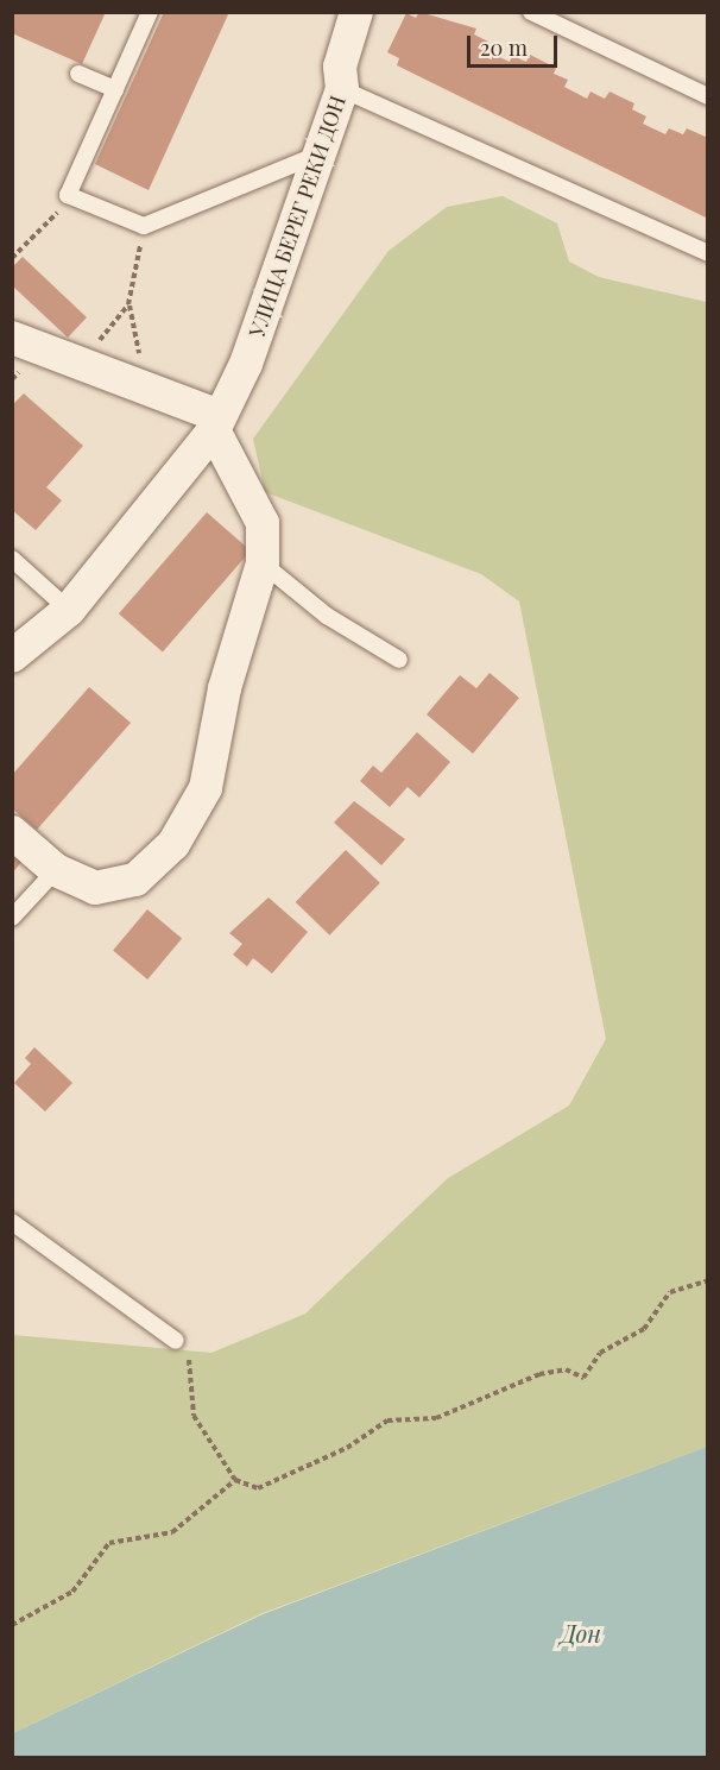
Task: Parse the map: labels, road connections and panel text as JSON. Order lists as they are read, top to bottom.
{
  "streets": {
    "street": ["УЛИЦА БЕРЕГ РЕКИ ДОН"]
  },
  "water": ["Дон"],
  "scale_bar": "20 m"
}
